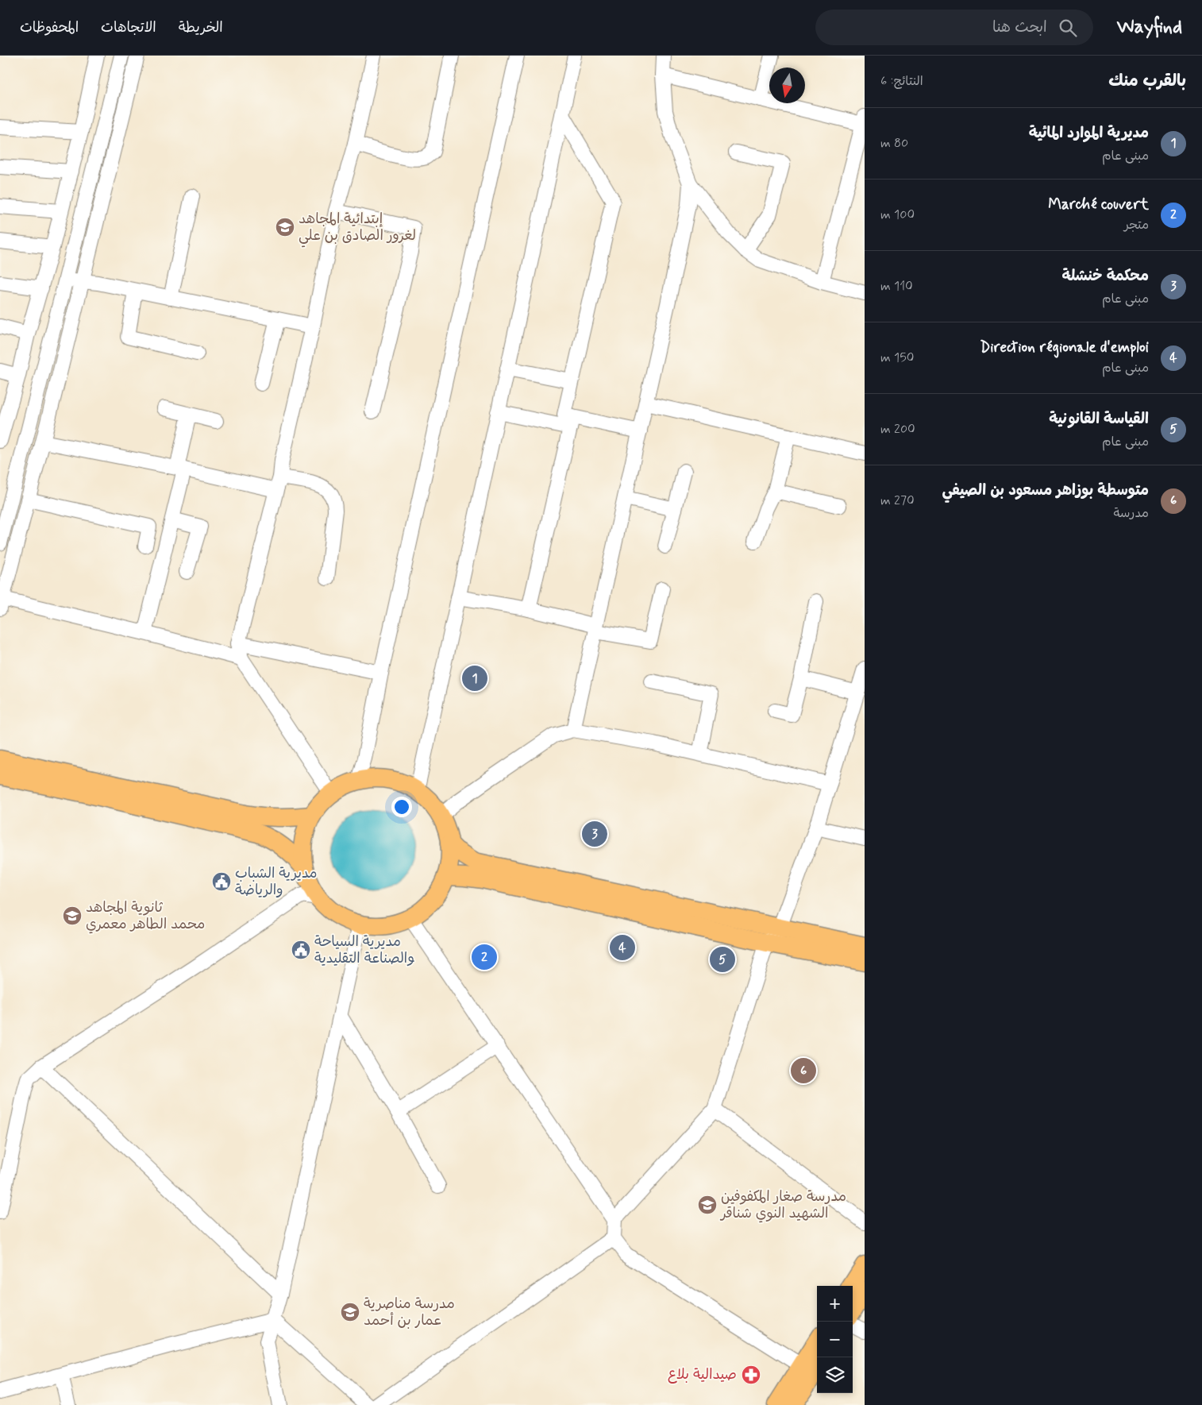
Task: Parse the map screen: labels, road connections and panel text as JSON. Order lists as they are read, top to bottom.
{
  "places": {
    "school or university": [
      "إبتدائية المجاهد لغرور الصادق بن علي",
      "ثانوية المجاهد محمد الطاهر معمري",
      "مدرسة صغار المكفوفين الشهيد النوي شناقر",
      "مدرسة مناصرية عمار بن أحمد"
    ],
    "public building": ["مديرية الشباب والرياضة", "مديرية السياحة والصناعة التقليدية"],
    "pharmacy": ["صيدالية بلاع"]
  },
  "north": "bottom",
  "page": {
    "header": "Wayfind",
    "search": "ابحث هنا",
    "nav": ["الخريطة", "الاتجاهات", "المحفوظات"],
    "heading": ["بالقرب منك", "النتائج: 6"],
    "list": [
      {
        "mark": "1",
        "name": "مديرية الموارد المائية",
        "note": "مبنى عام",
        "value": "80 m"
      },
      {
        "mark": "2",
        "name": "Marché couvert",
        "note": "متجر",
        "value": "100 m"
      },
      {
        "mark": "3",
        "name": "محكمة خنشلة",
        "note": "مبنى عام",
        "value": "110 m"
      },
      {
        "mark": "4",
        "name": "Direction régionale d'emploi",
        "note": "مبنى عام",
        "value": "150 m"
      },
      {
        "mark": "5",
        "name": "القياسة القانونية",
        "note": "مبنى عام",
        "value": "200 m"
      },
      {
        "mark": "6",
        "name": "متوسطة بوزاهر مسعود بن الصيفي",
        "note": "مدرسة",
        "value": "270 m"
      }
    ],
    "pins": [
      "1",
      "3",
      "4",
      "2",
      "5",
      "6"
    ],
    "map_buttons": ["+", "−"]
  }
}
